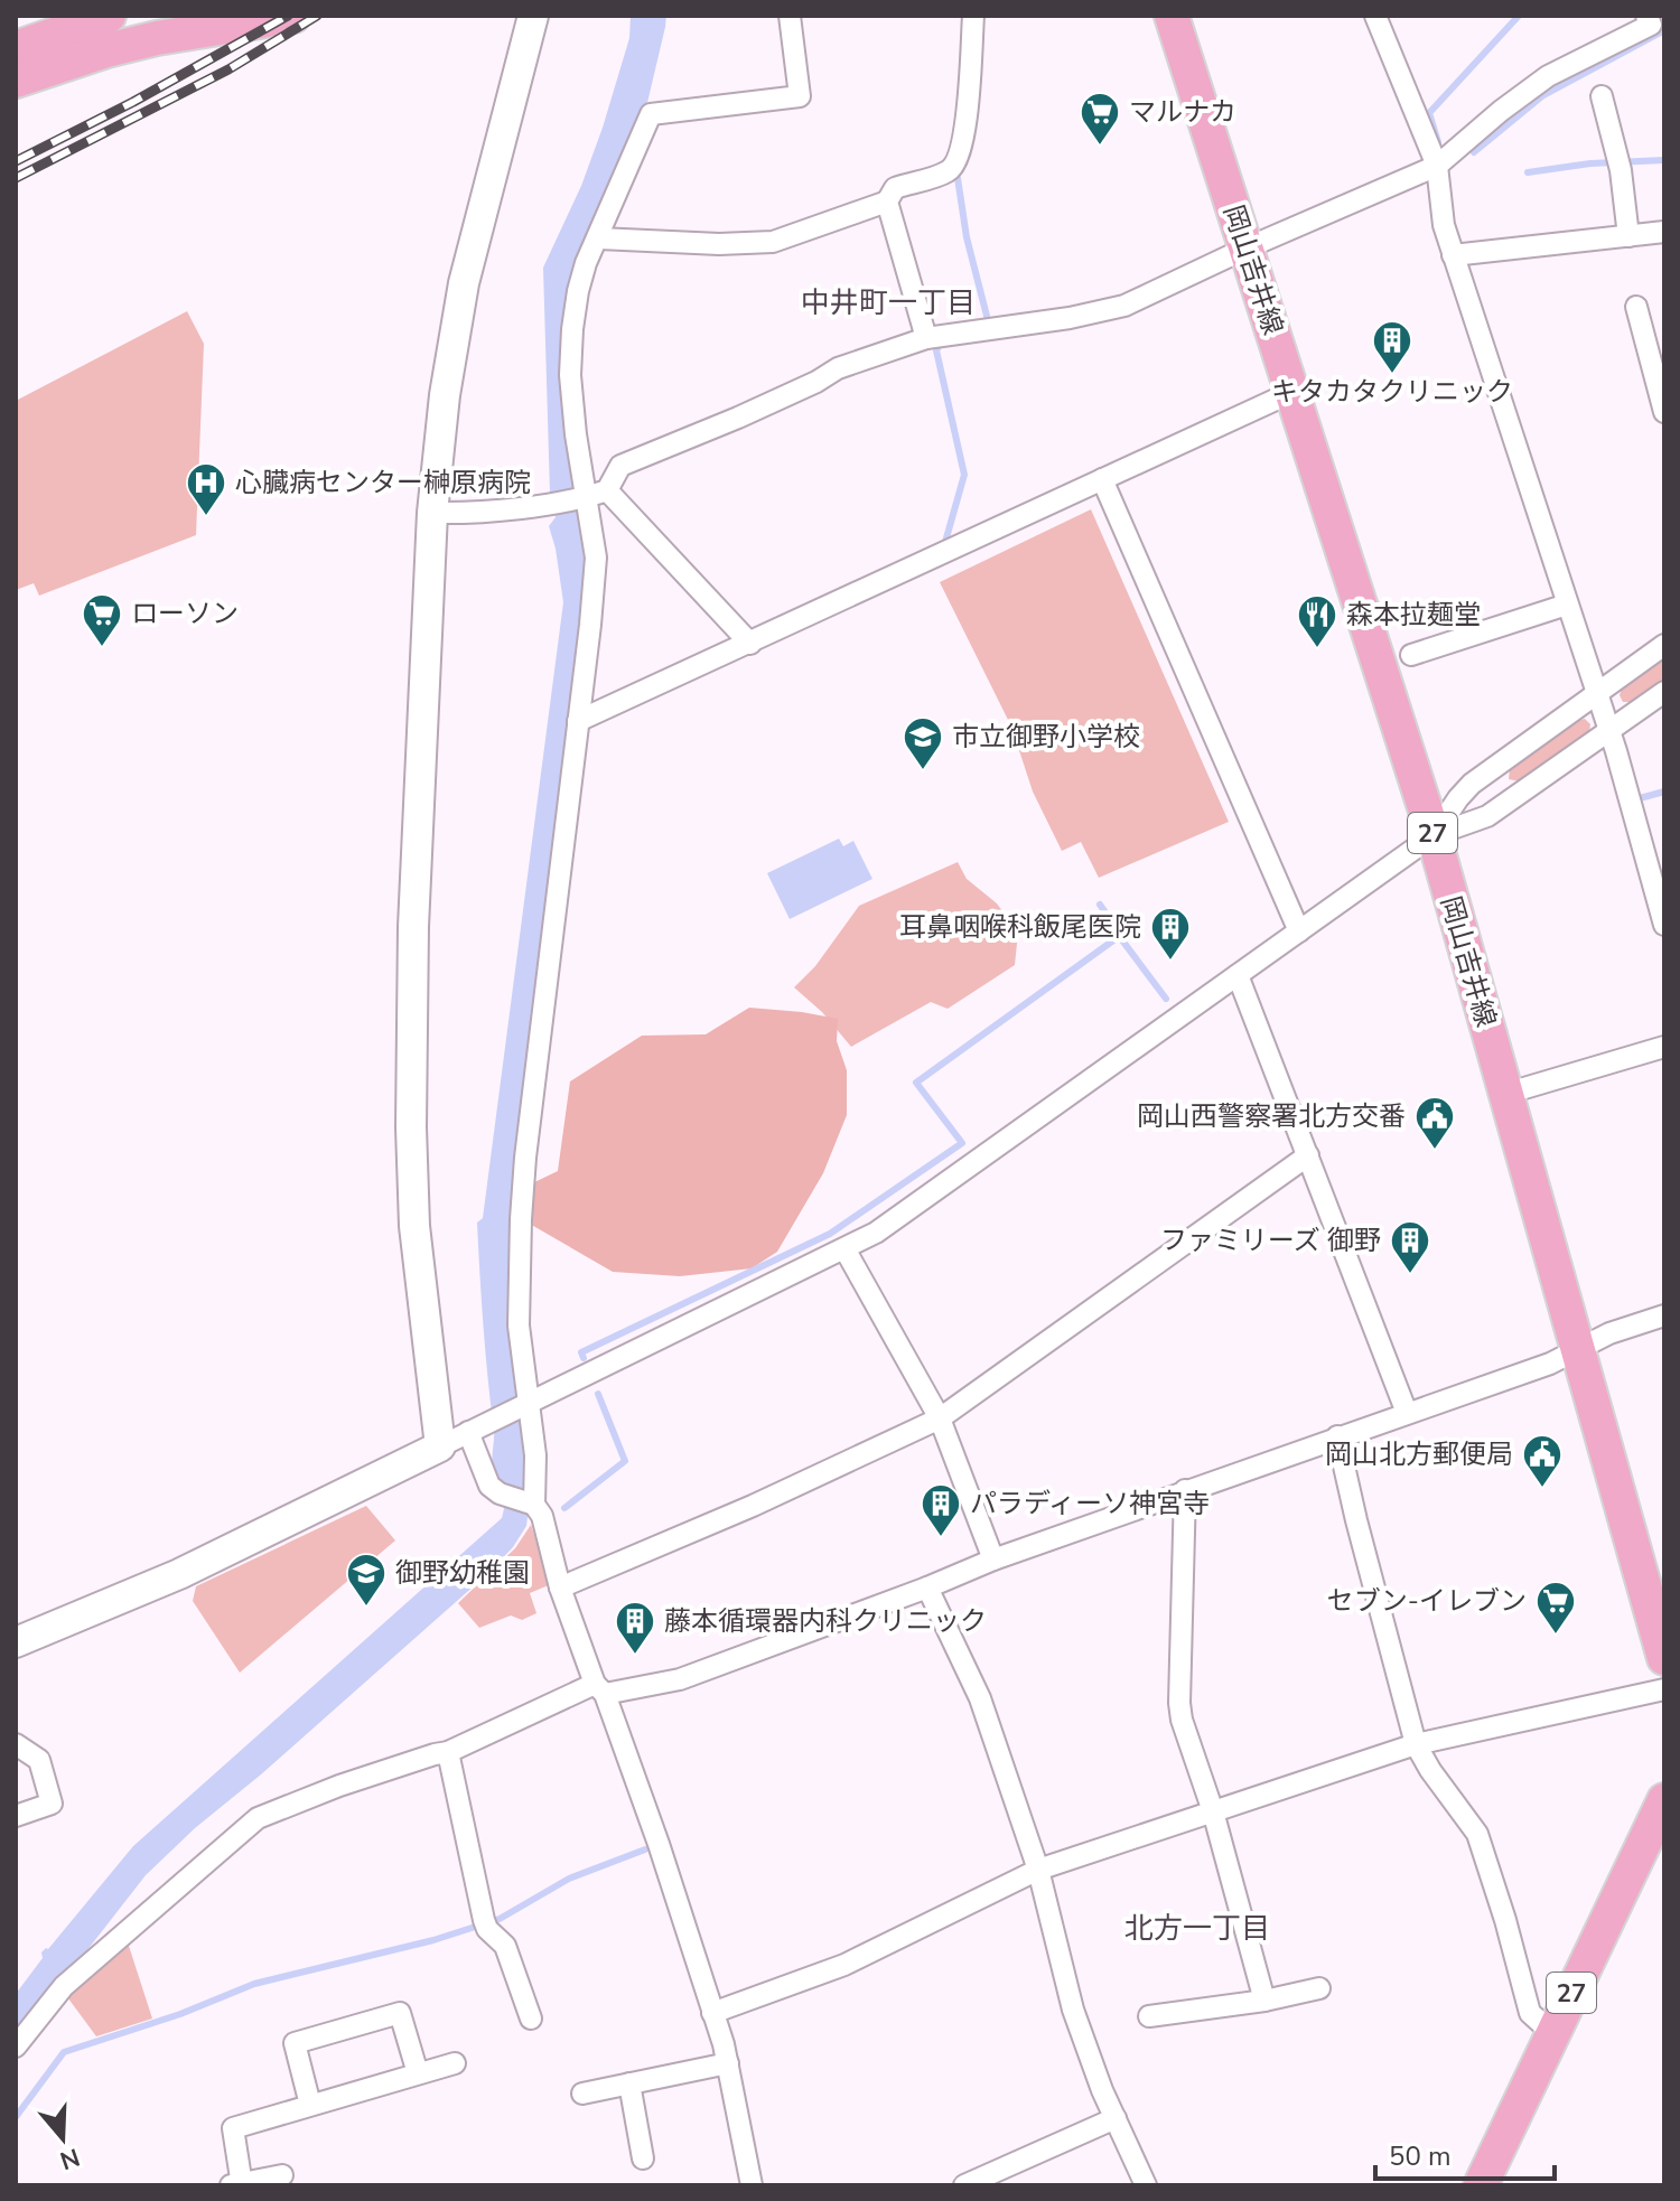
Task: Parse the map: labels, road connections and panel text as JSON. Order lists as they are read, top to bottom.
{
  "streets": {
    "main road": ["岡山吉井線", "27"]
  },
  "districts": ["中井町一丁目", "北方一丁目"],
  "places": {
    "supermarket": ["マルナカ", "ローソン", "セブン-イレブン"],
    "building": [
      "キタカタクリニック",
      "耳鼻咽喉科飯尾医院",
      "ファミリーズ 御野",
      "パラディーソ神宮寺",
      "藤本循環器内科クリニック"
    ],
    "hospital": ["心臓病センター榊原病院"],
    "restaurant": ["森本拉麺堂"],
    "school or university": ["市立御野小学校", "御野幼稚園"],
    "public building": ["岡山西警察署北方交番", "岡山北方郵便局"]
  },
  "scale_bar": "50 m",
  "north": "bottom"
}
